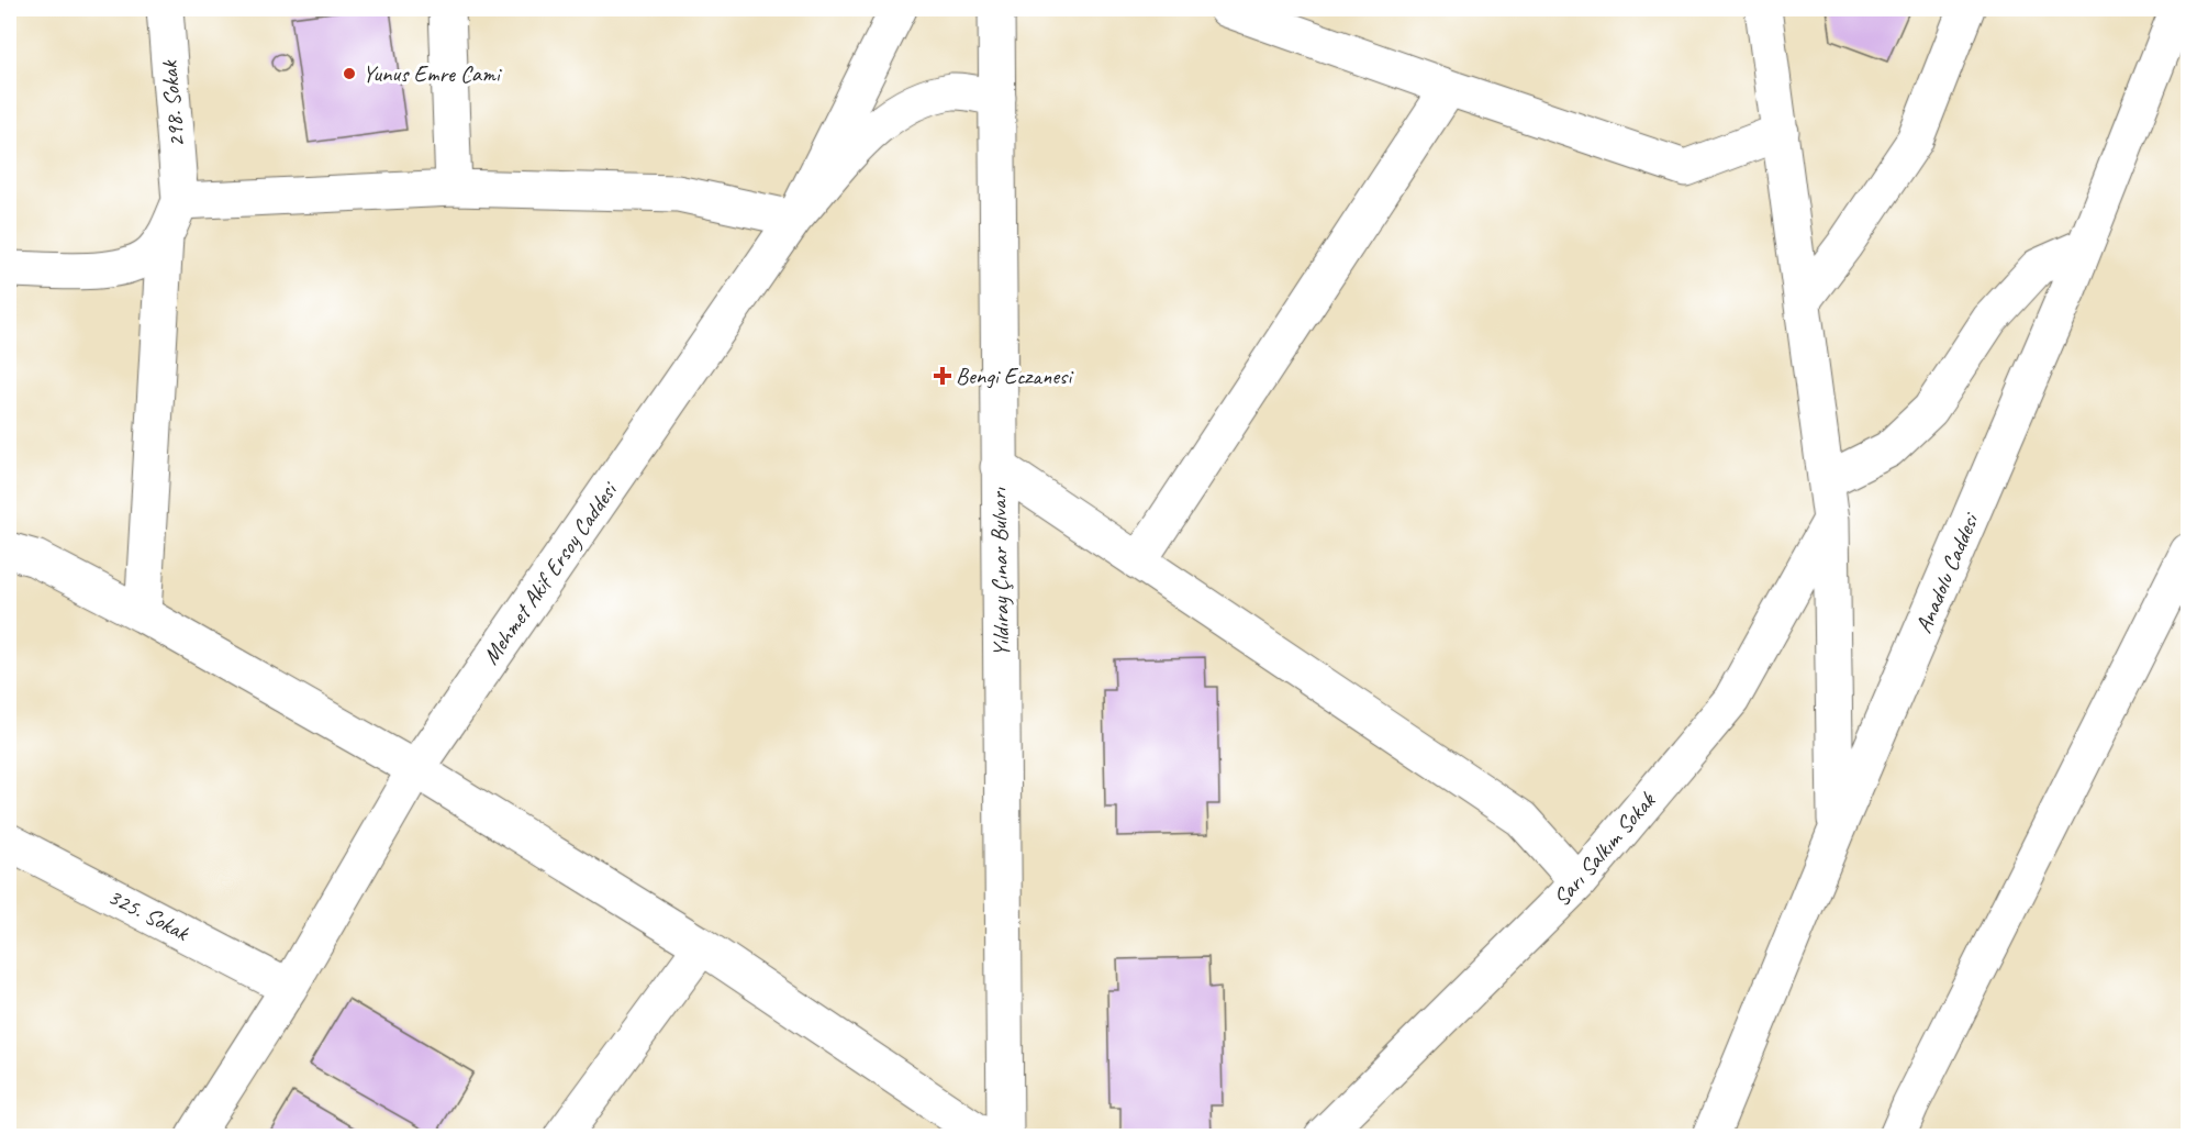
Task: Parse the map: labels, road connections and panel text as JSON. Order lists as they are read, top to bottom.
{
  "streets": {
    "street": [
      "298. Sokak",
      "Yıldıray Çınar Bulvarı",
      "Mehmet Akif Ersoy Caddesi",
      "Anadolu Caddesi",
      "Sarı Salkım Sokak",
      "325. Sokak"
    ]
  },
  "crossings": [
    ["Mehmet Akif Ersoy Caddesi", "325. Sokak"]
  ],
  "places": {
    "other": ["Yunus Emre Cami"],
    "health": ["Bengi Eczanesi"]
  }
}
